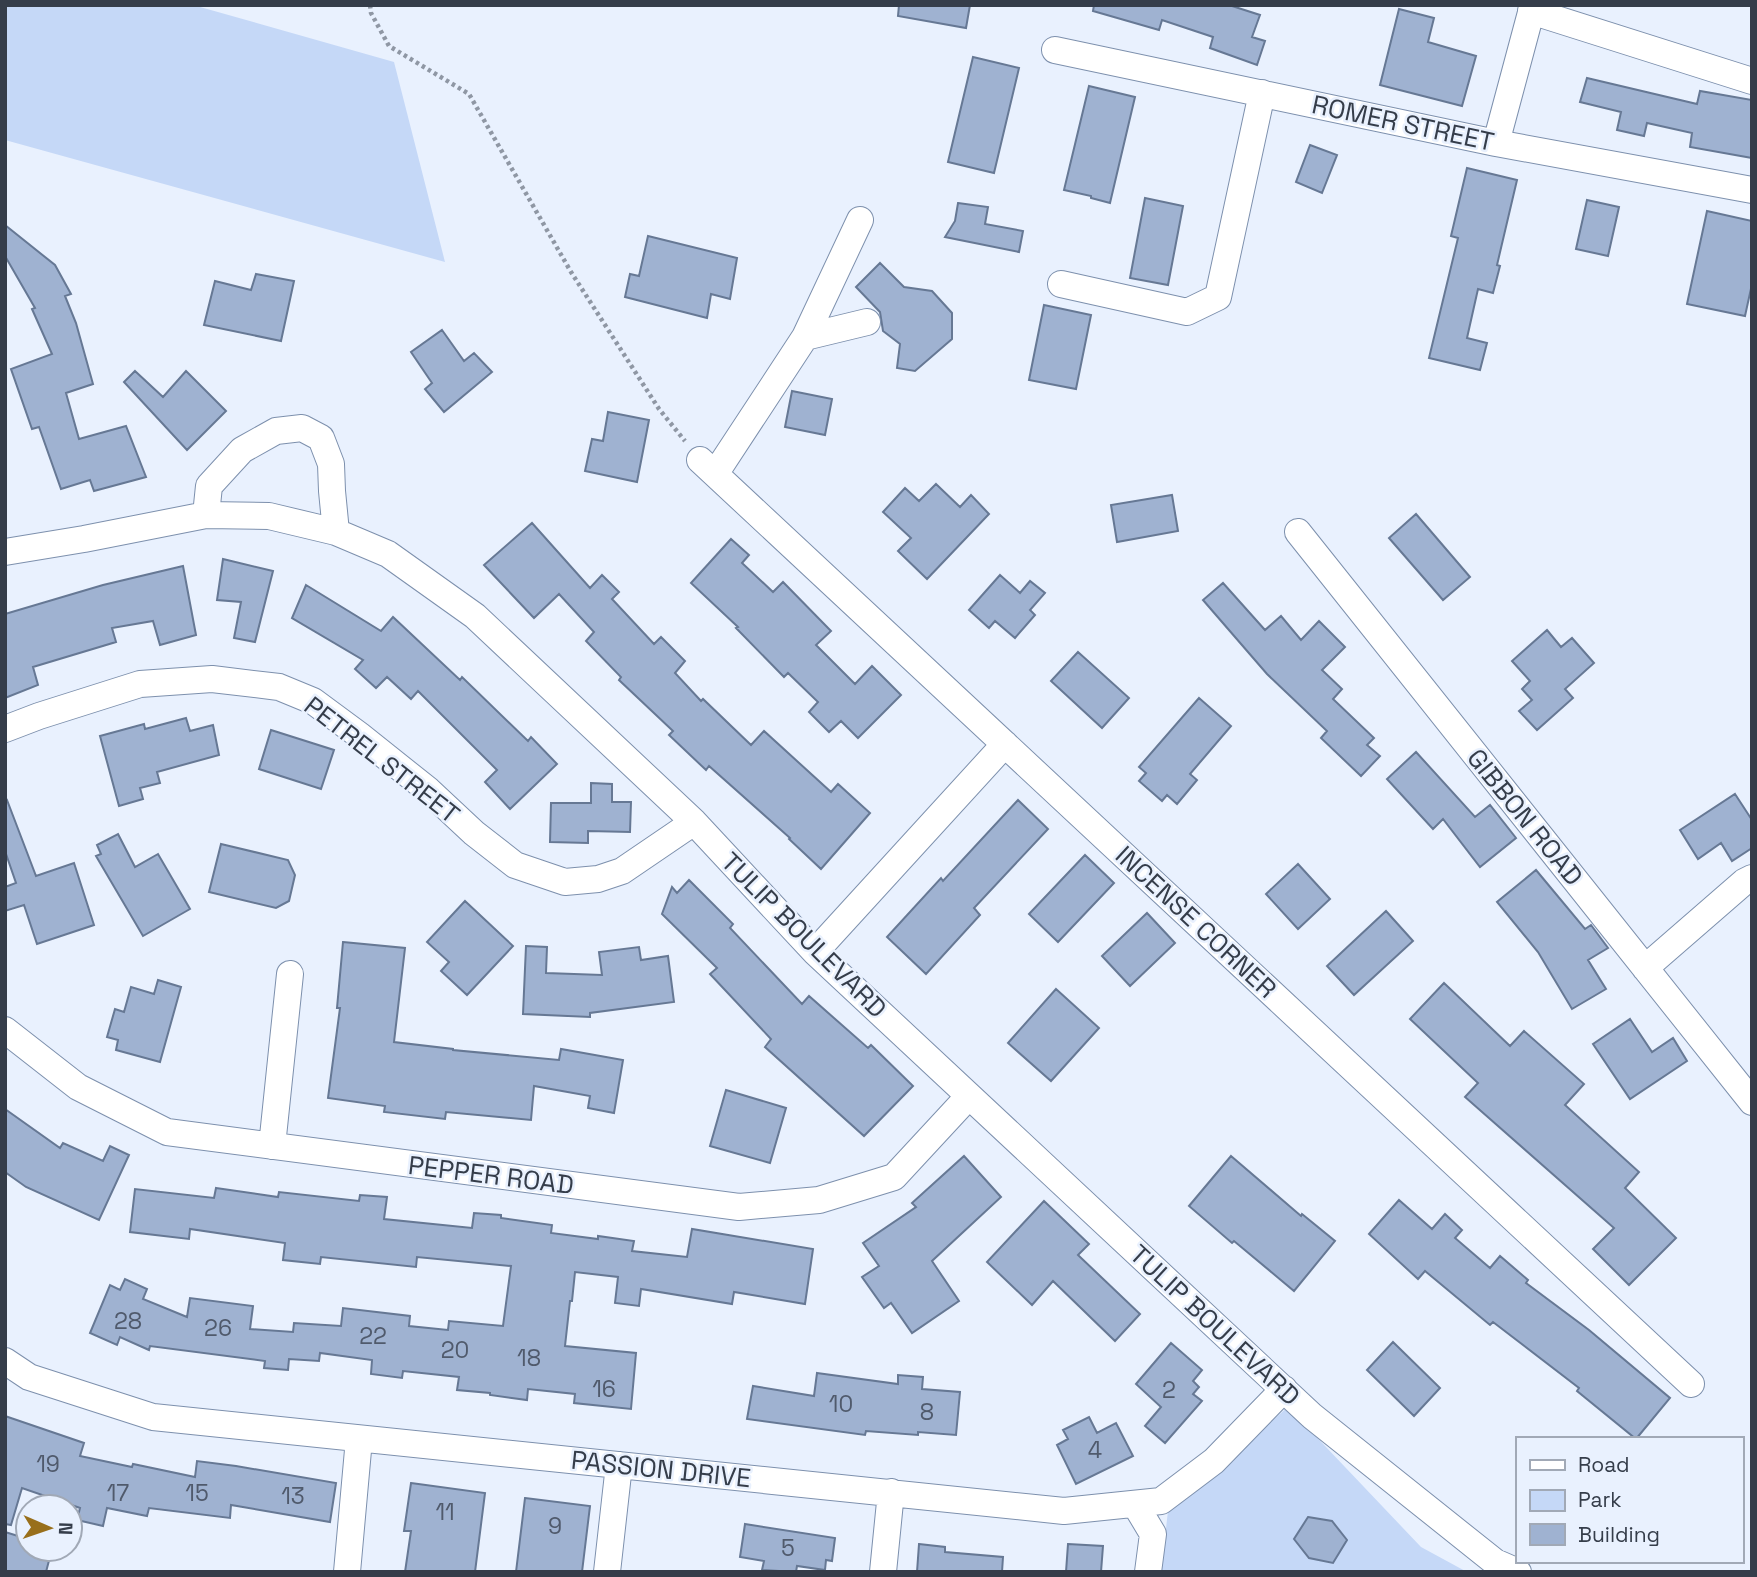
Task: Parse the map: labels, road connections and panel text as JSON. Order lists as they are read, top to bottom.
{
  "streets": {
    "street": [
      "ROMER STREET",
      "PETREL STREET",
      "GIBBON ROAD",
      "INCENSE CORNER",
      "TULIP BOULEVARD",
      "PEPPER ROAD",
      "PASSION DRIVE"
    ]
  },
  "crossings": [
    ["PETREL STREET", "TULIP BOULEVARD"],
    ["TULIP BOULEVARD", "PEPPER ROAD"],
    ["TULIP BOULEVARD", "PASSION DRIVE"]
  ],
  "house_numbers": [
    "28",
    "26",
    "22",
    "20",
    "18",
    "16",
    "2",
    "10",
    "8",
    "4",
    "19",
    "17",
    "15",
    "13",
    "11",
    "9",
    "5"
  ],
  "legend": ["Road", "Park", "Building"],
  "north": "right"
}
